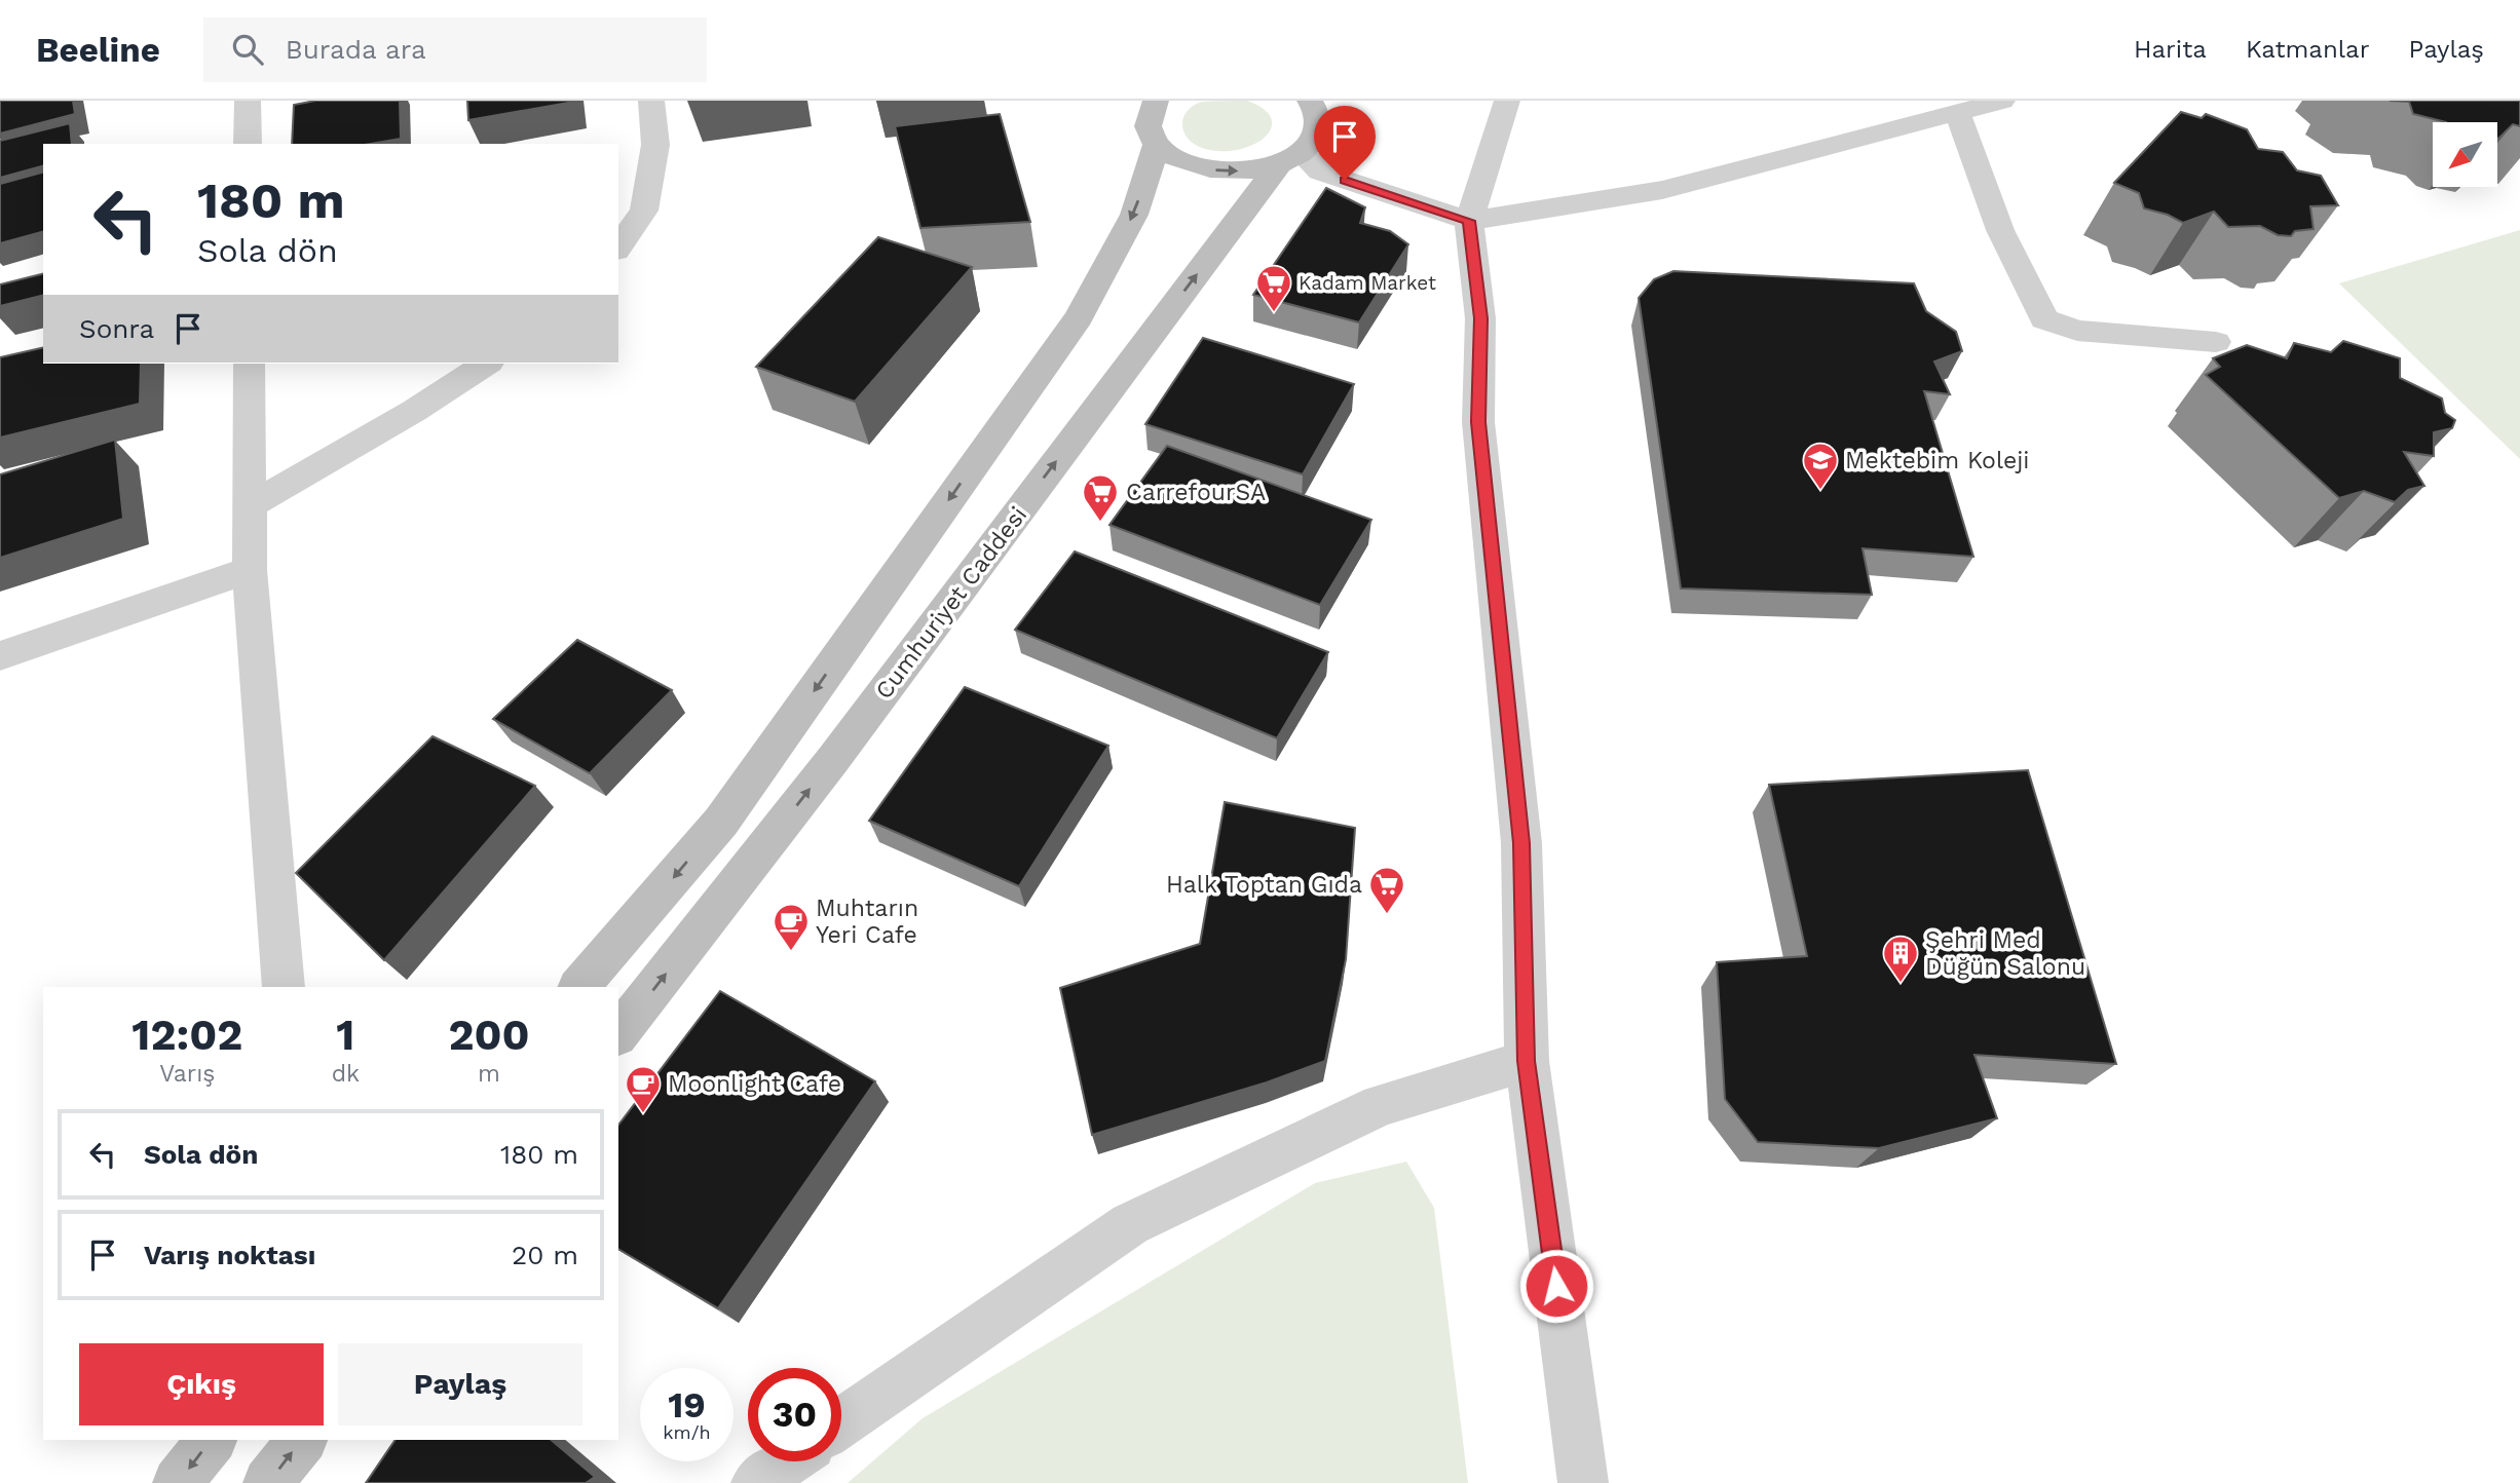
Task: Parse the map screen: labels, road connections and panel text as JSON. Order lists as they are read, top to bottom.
{
  "streets": {
    "main road": ["Cumhuriyet Caddesi"]
  },
  "places": {
    "supermarket": ["Kadam Market", "CarrefourSA", "Halk Toptan Gıda"],
    "school or university": ["Mektebim Koleji"],
    "cafe": ["Muhtarın Yeri Cafe", "Moonlight Cafe"],
    "building": ["Şehri Med Düğün Salonu"]
  },
  "north": "bottom left",
  "page": {
    "header": "Beeline",
    "search": "Burada ara",
    "nav": ["Harita", "Katmanlar", "Paylaş"],
    "turn": ["180 m", "Sola dön"],
    "then": "Sonra",
    "eta": [
      "12:02",
      "Varış",
      "1",
      "dk",
      "200",
      "m"
    ],
    "list": [
      {
        "name": "Sola dön",
        "value": "180 m"
      },
      {
        "name": "Varış noktası",
        "value": "20 m"
      }
    ],
    "buttons": ["Çıkış", "Paylaş"],
    "speed": "19 km/h",
    "limit": "30"
  }
}
